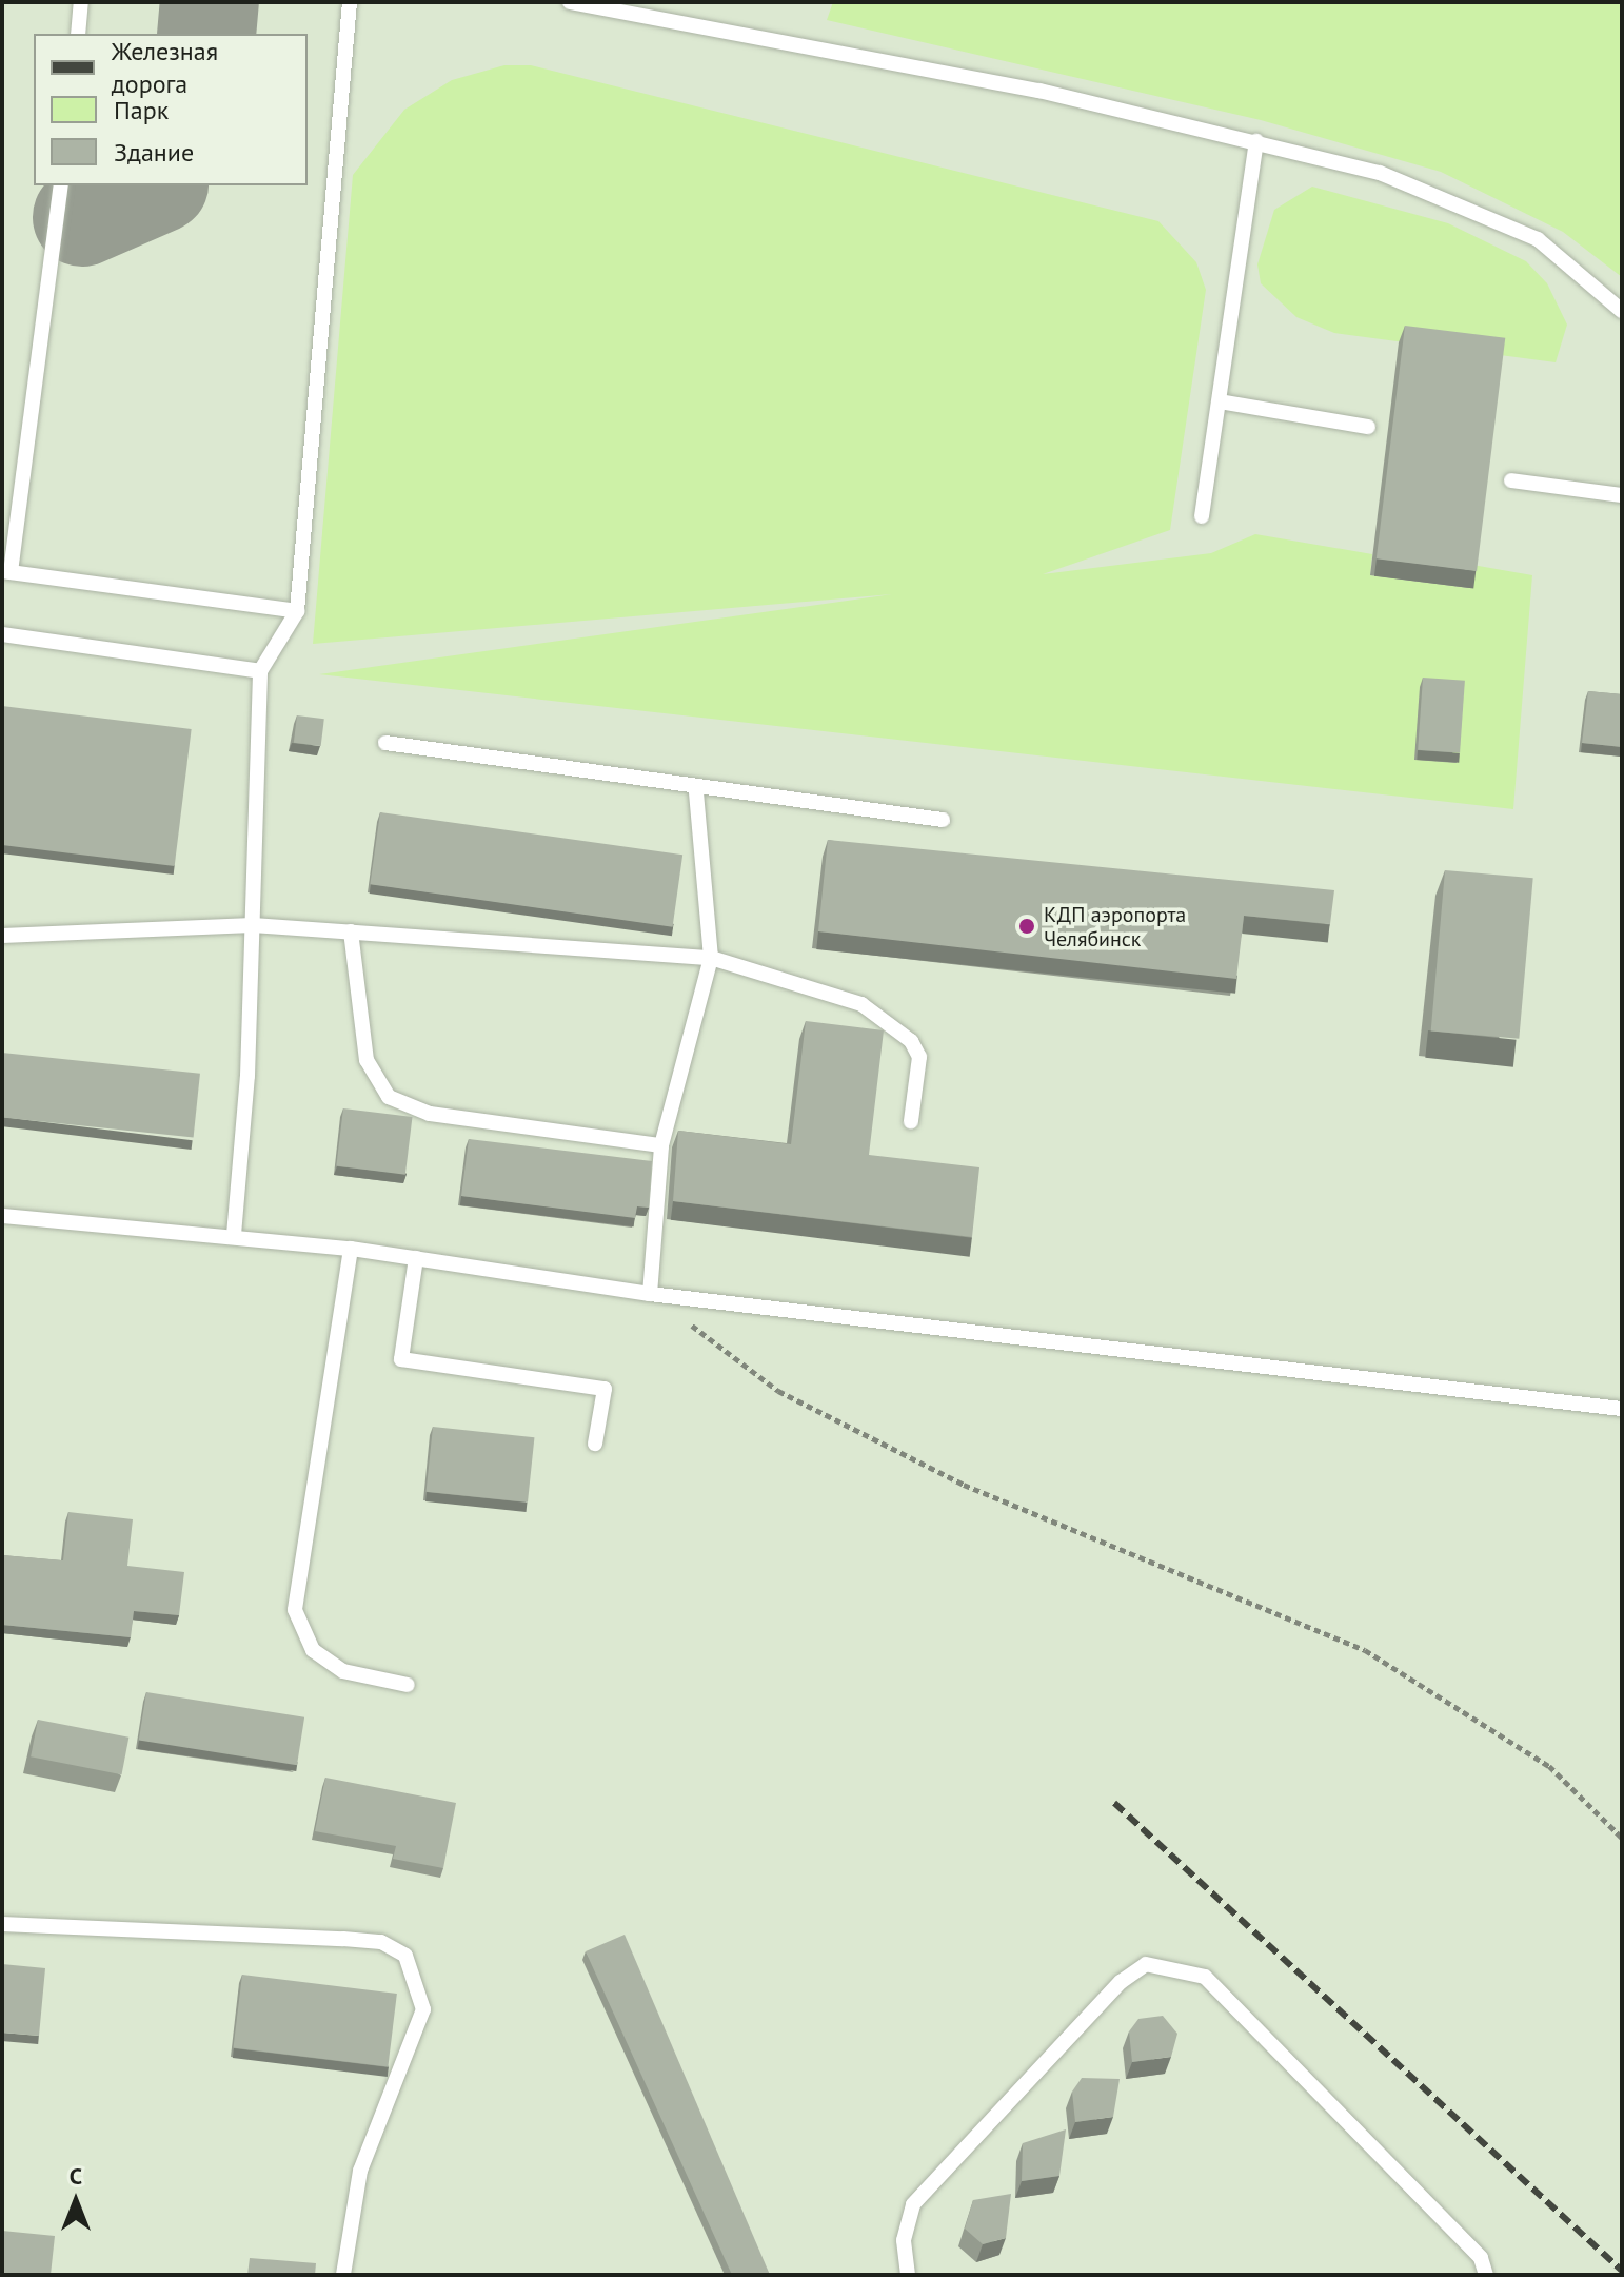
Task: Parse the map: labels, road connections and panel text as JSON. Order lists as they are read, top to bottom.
{
  "places": ["КДП аэропорта Челябинск"],
  "legend": ["Железная дорога", "Парк", "Здание"],
  "north": "top"
}
